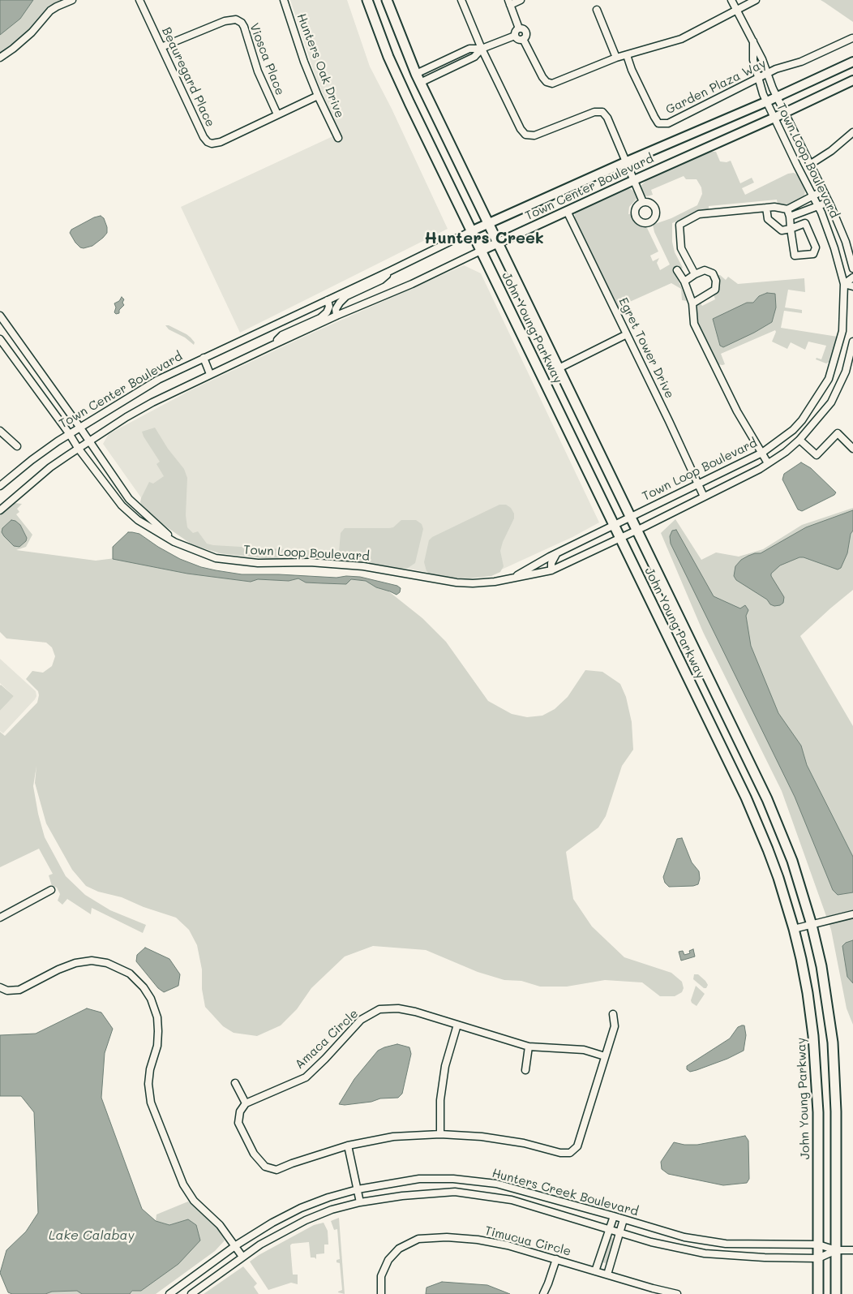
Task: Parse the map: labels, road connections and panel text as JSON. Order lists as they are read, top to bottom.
{
  "streets": {
    "highway": ["John Young Parkway"],
    "main road": ["Town Center Boulevard"],
    "street": [
      "Viosca Place",
      "Hunters Oak Drive",
      "Beauregard Place",
      "Garden Plaza Way",
      "Town Loop Boulevard",
      "Egret Tower Drive",
      "Amaca Circle",
      "Hunters Creek Boulevard",
      "Timucua Circle"
    ]
  },
  "crossings": [
    ["Viosca Place", "Beauregard Place"],
    ["Hunters Oak Drive", "Beauregard Place"],
    ["Garden Plaza Way", "Town Loop Boulevard"],
    ["Town Loop Boulevard", "Town Center Boulevard"],
    ["Town Loop Boulevard", "John Young Parkway"],
    ["Town Loop Boulevard", "Egret Tower Drive"],
    ["Town Center Boulevard", "John Young Parkway"],
    ["Town Center Boulevard", "Egret Tower Drive"],
    ["John Young Parkway", "Hunters Creek Boulevard"]
  ],
  "districts": ["Hunters Creek"],
  "water": ["Lake Calabay"]
}
